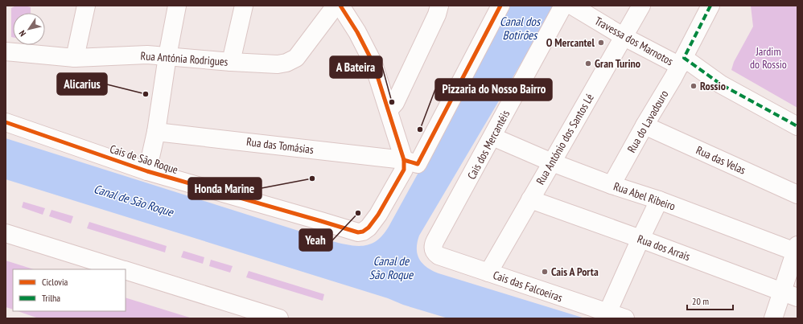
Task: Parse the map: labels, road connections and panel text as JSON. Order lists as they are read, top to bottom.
{
  "streets": {
    "street": [
      "Travessa dos Marnotos",
      "Rua Antónia Rodrigues",
      "Rua do Lavadouro",
      "Rua António dos Santos Lé",
      "Cais dos Mercantéis",
      "Rua das Tomásias",
      "Cais de São Roque",
      "Rua das Velas",
      "Rua Abel Ribeiro",
      "Rua dos Arrais",
      "Cais das Falcoeiras"
    ]
  },
  "crossings": [
    ["Travessa dos Marnotos", "Rua do Lavadouro"],
    ["Travessa dos Marnotos", "Rua António dos Santos Lé"],
    ["Rua do Lavadouro", "Rua das Velas"],
    ["Rua do Lavadouro", "Rua Abel Ribeiro"],
    ["Rua António dos Santos Lé", "Rua Abel Ribeiro"],
    ["Rua António dos Santos Lé", "Rua dos Arrais"],
    ["Rua António dos Santos Lé", "Cais das Falcoeiras"],
    ["Cais dos Mercantéis", "Rua Abel Ribeiro"],
    ["Cais dos Mercantéis", "Cais das Falcoeiras"],
    ["Rua das Tomásias", "Cais de São Roque"]
  ],
  "water": ["Canal dos Botirões", "Canal de São Roque"],
  "parks": ["Jardim do Rossio"],
  "places": [
    "O Mercantel",
    "Gran Turino",
    "Rossio",
    "Alicarius",
    "A Bateira",
    "Pizzaria do Nosso Bairro",
    "Honda Marine",
    "Yeah",
    "Cais A Porta"
  ],
  "legend": ["Ciclovia", "Trilha"],
  "scale_bar": "20 m",
  "north": "bottom left"
}
